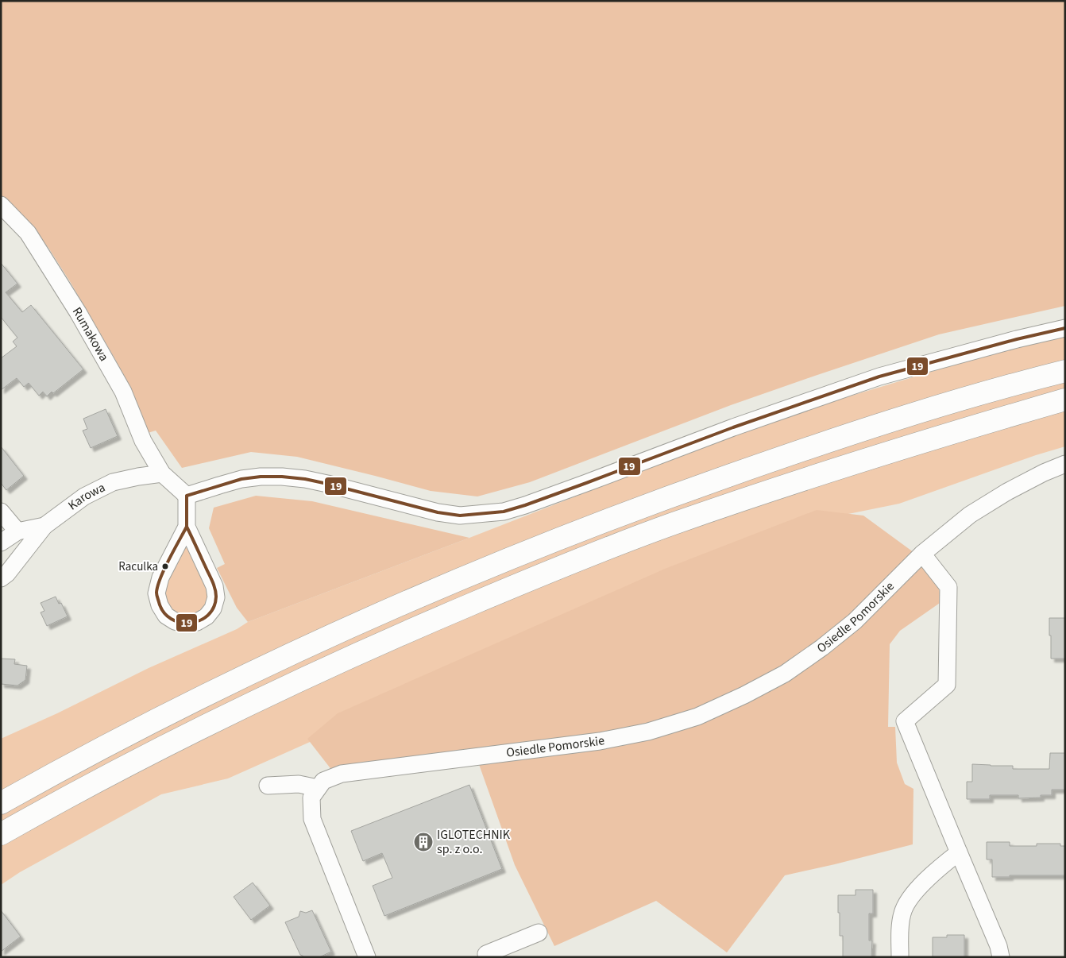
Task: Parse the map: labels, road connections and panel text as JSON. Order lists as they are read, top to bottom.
{
  "streets": {
    "street": ["Rumakowa", "Karowa", "Osiedle Pomorskie"]
  },
  "crossings": [
    ["Rumakowa", "Karowa"]
  ],
  "places": {
    "other": ["Raculka"],
    "building": ["IGLOTECHNIK sp. z o.o."]
  },
  "lines": ["transit line 19"]
}
